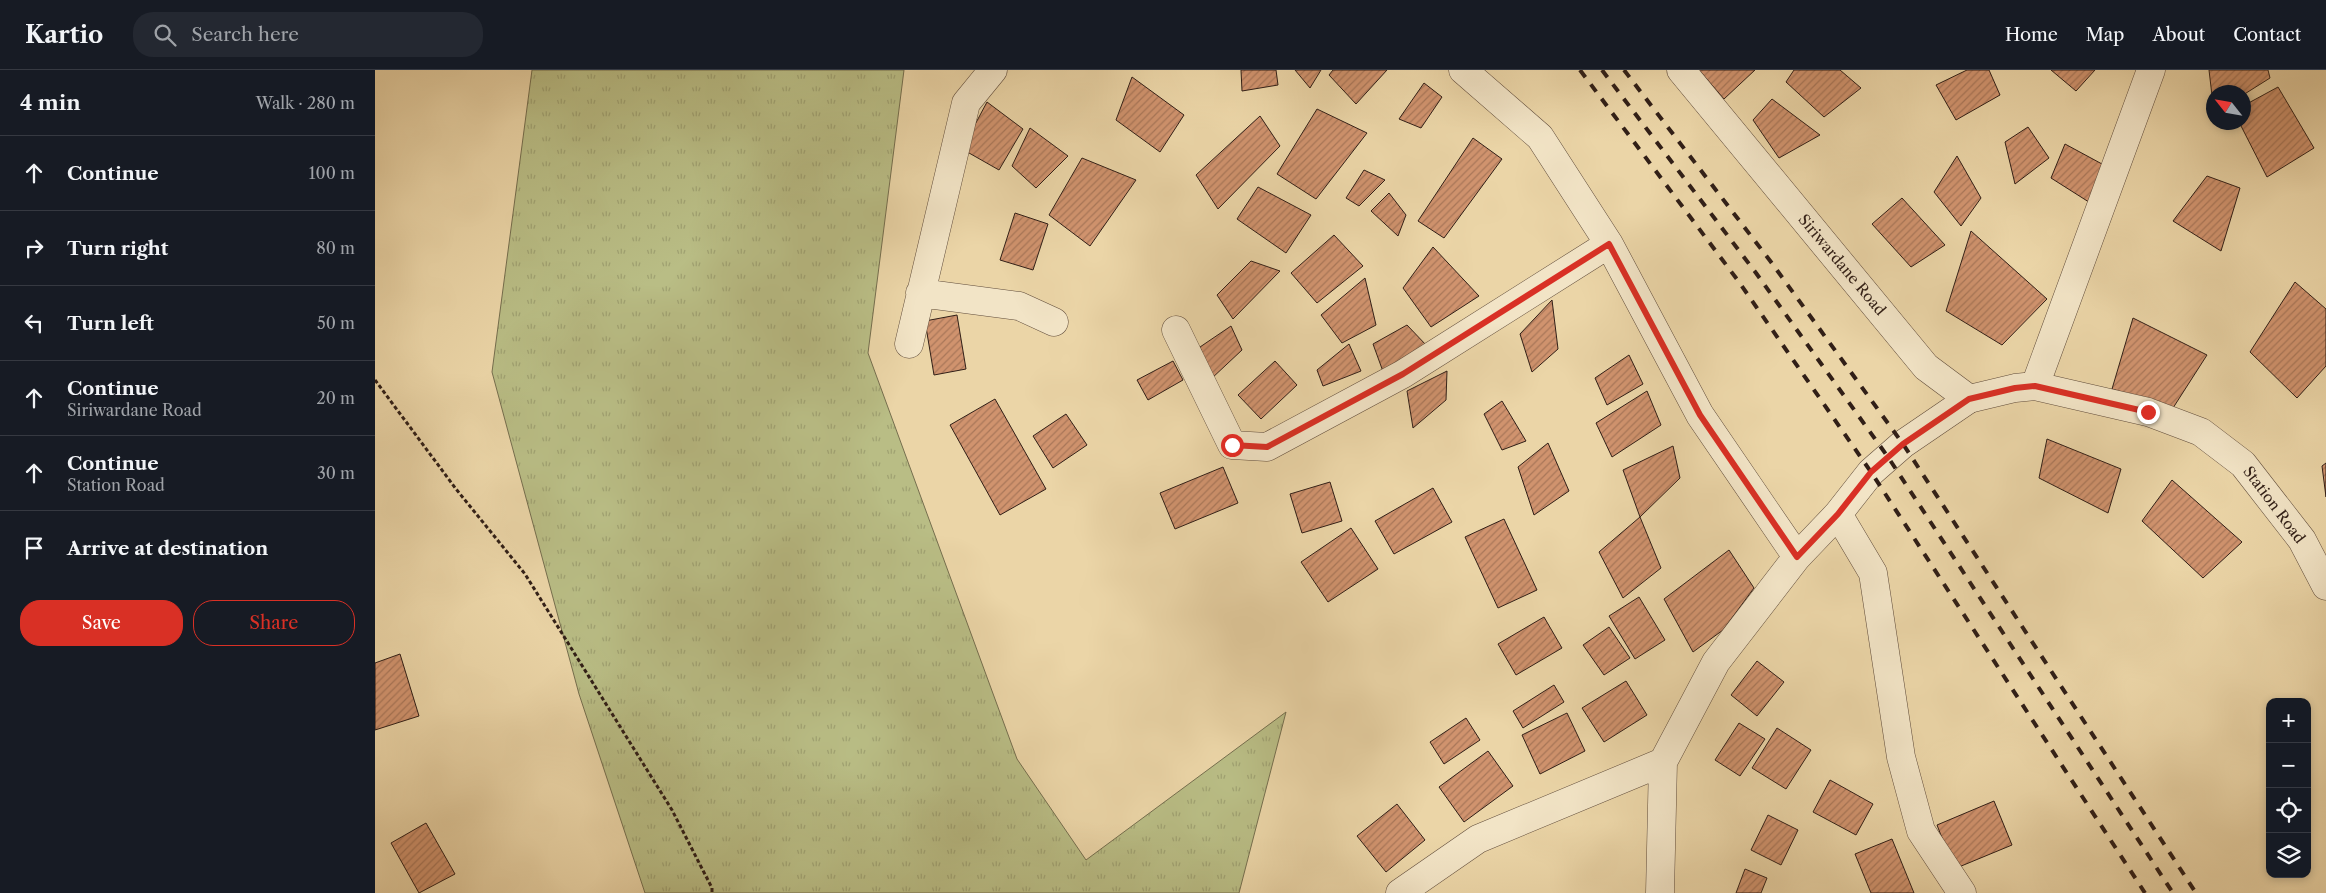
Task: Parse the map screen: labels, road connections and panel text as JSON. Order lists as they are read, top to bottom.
{
  "streets": {
    "street": ["Siriwardane Road", "Station Road"]
  },
  "north": "top left",
  "page": {
    "header": "Kartio",
    "search": "Search here",
    "nav": [
      "Home",
      "Map",
      "About",
      "Contact"
    ],
    "heading": ["4 min", "Walk · 280 m"],
    "list": [
      ["Continue", "100 m"],
      ["Turn right", "80 m"],
      ["Turn left", "50 m"],
      ["Continue", "Siriwardane Road", "20 m"],
      ["Continue", "Station Road", "30 m"],
      "Arrive at destination"
    ],
    "buttons": ["Save", "Share"],
    "map_buttons": ["+", "−"]
  }
}
